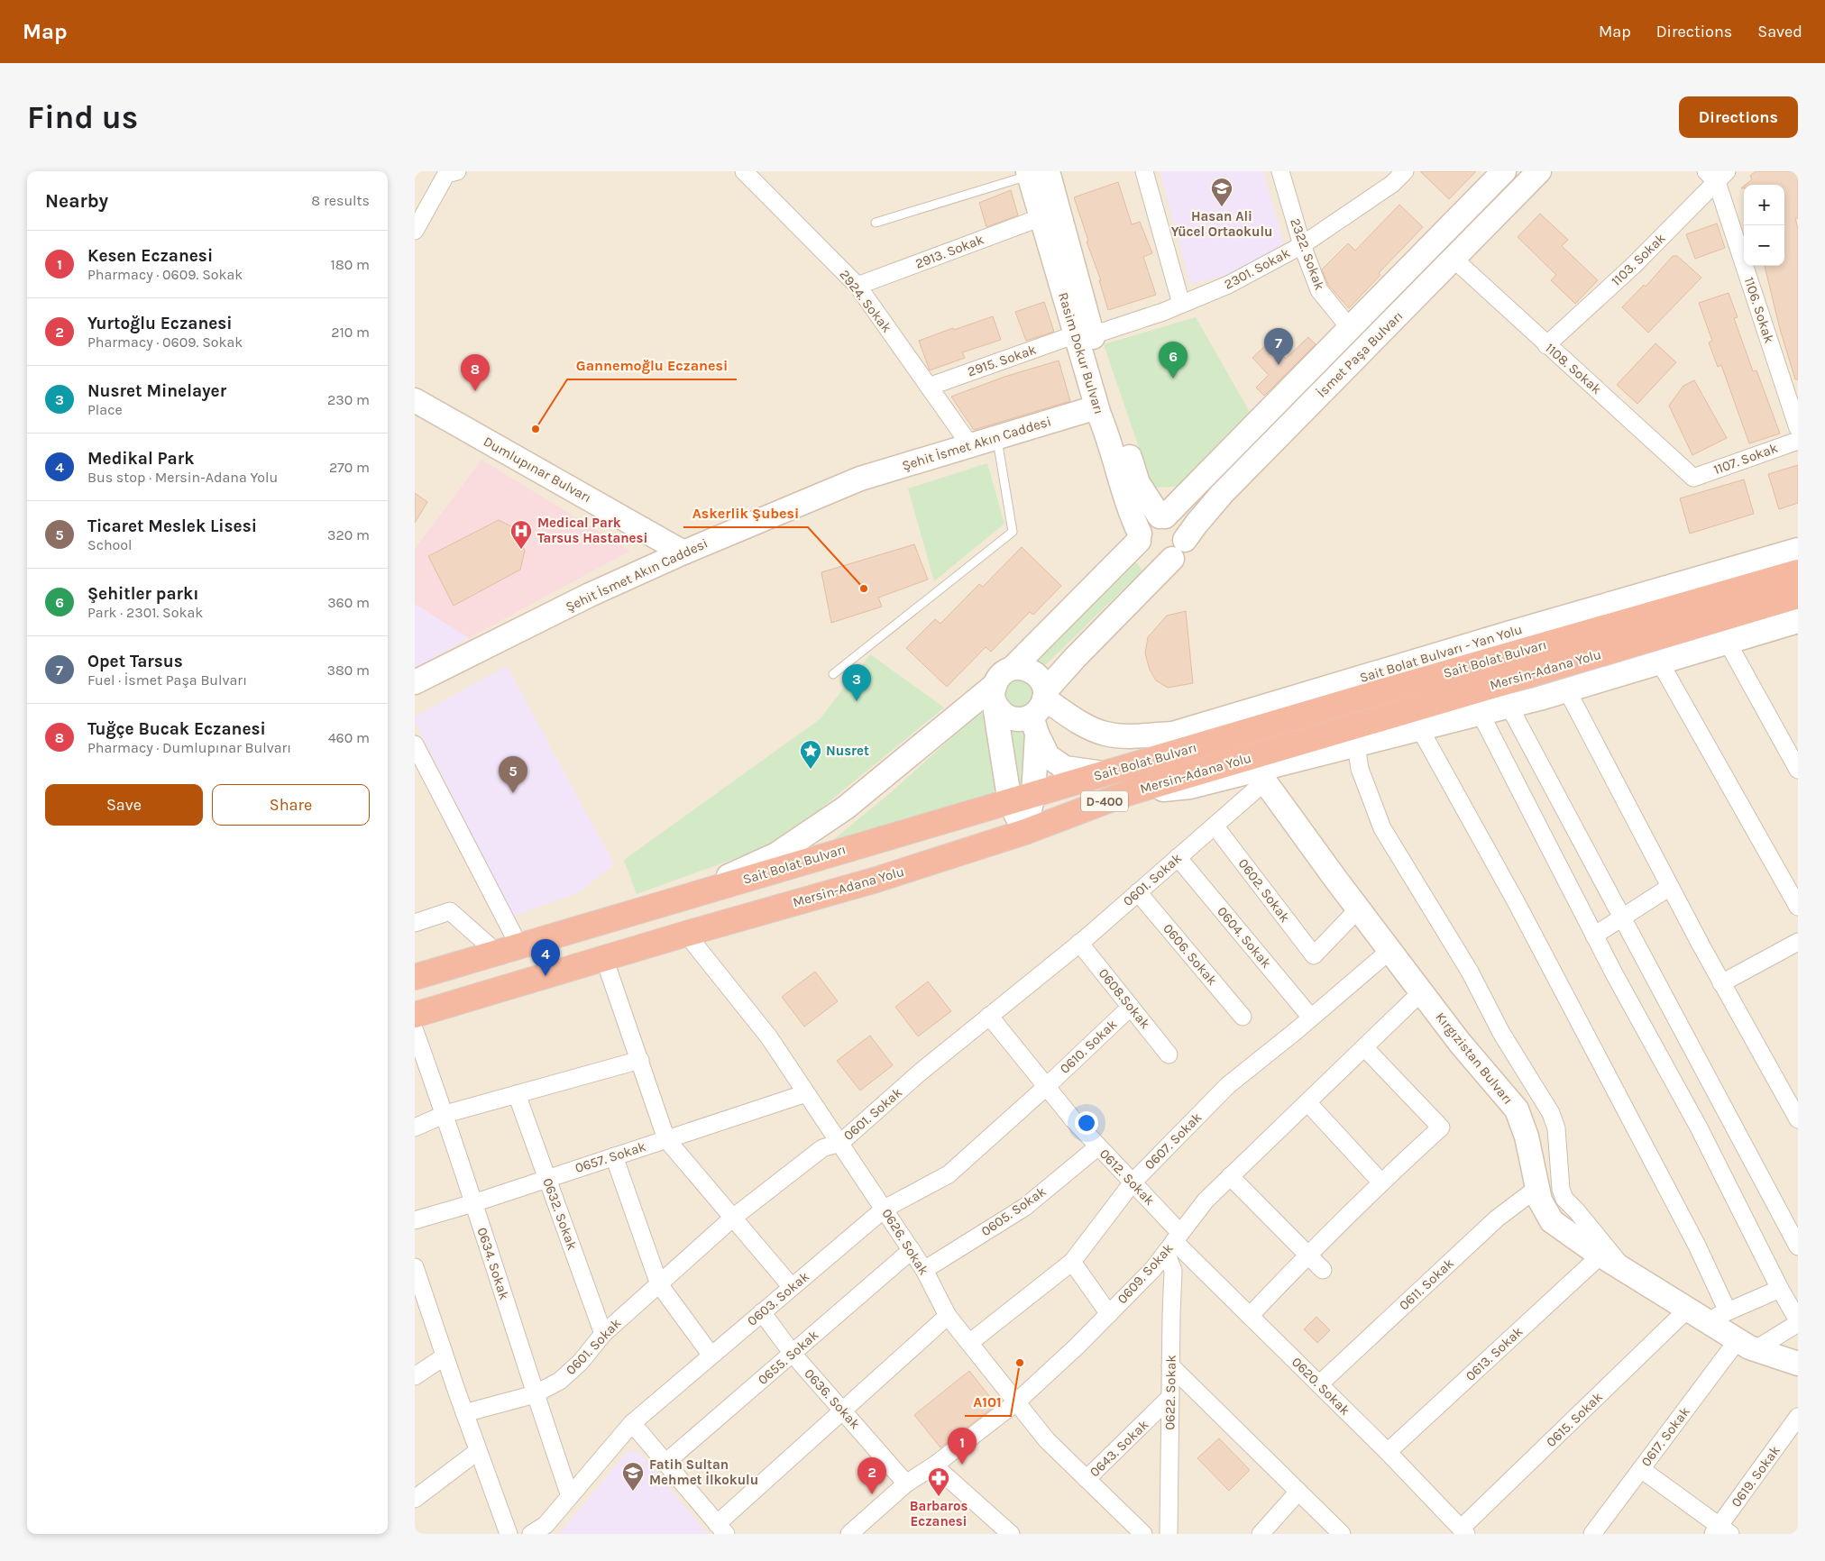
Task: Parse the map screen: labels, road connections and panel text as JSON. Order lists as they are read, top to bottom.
{
  "streets": {
    "highway": ["Sait Bolat Bulvarı", "Mersin-Adana Yolu", "D-400"],
    "street": [
      "2913. Sokak",
      "2322. Sokak",
      "1103. Sokak",
      "2301. Sokak",
      "2924. Sokak",
      "1106. Sokak",
      "Rasim Dokur Bulvarı",
      "İsmet Paşa Bulvarı",
      "2915. Sokak",
      "1108. Sokak",
      "Şehit İsmet Akın Caddesi",
      "1107. Sokak",
      "Dumlupınar Bulvarı",
      "Sait Bolat Bulvarı - Yan Yolu",
      "0601. Sokak",
      "0602. Sokak",
      "0604. Sokak",
      "0606. Sokak",
      "0608.Sokak",
      "0610. Sokak",
      "Kırgızistan Bulvarı",
      "0607. Sokak",
      "0657. Sokak",
      "0612. Sokak",
      "0605. Sokak",
      "0632. Sokak",
      "0626. Sokak",
      "0634. Sokak",
      "0609. Sokak",
      "0611. Sokak",
      "0603. Sokak",
      "0613. Sokak",
      "0655. Sokak",
      "0620. Sokak",
      "0622. Sokak",
      "0636. Sokak",
      "0615. Sokak",
      "0617. Sokak",
      "0643. Sokak",
      "0619. Sokak"
    ]
  },
  "crossings": [
    ["2913. Sokak", "2924. Sokak"],
    ["2913. Sokak", "Rasim Dokur Bulvarı"],
    ["2322. Sokak", "2301. Sokak"],
    ["2322. Sokak", "İsmet Paşa Bulvarı"],
    ["1103. Sokak", "1106. Sokak"],
    ["1103. Sokak", "1108. Sokak"],
    ["2301. Sokak", "Rasim Dokur Bulvarı"],
    ["2301. Sokak", "2915. Sokak"],
    ["2924. Sokak", "2915. Sokak"],
    ["2924. Sokak", "Şehit İsmet Akın Caddesi"],
    ["Rasim Dokur Bulvarı", "İsmet Paşa Bulvarı"],
    ["Rasim Dokur Bulvarı", "2915. Sokak"],
    ["Rasim Dokur Bulvarı", "Şehit İsmet Akın Caddesi"],
    ["İsmet Paşa Bulvarı", "1108. Sokak"],
    ["İsmet Paşa Bulvarı", "Sait Bolat Bulvarı - Yan Yolu"],
    ["1108. Sokak", "1107. Sokak"],
    ["Şehit İsmet Akın Caddesi", "Dumlupınar Bulvarı"],
    ["Mersin-Adana Yolu", "0626. Sokak"],
    ["0601. Sokak", "0602. Sokak"],
    ["0601. Sokak", "0604. Sokak"],
    ["0601. Sokak", "0606. Sokak"],
    ["0601. Sokak", "0608.Sokak"],
    ["0601. Sokak", "Kırgızistan Bulvarı"],
    ["0601. Sokak", "0612. Sokak"],
    ["0601. Sokak", "0632. Sokak"],
    ["0601. Sokak", "0626. Sokak"],
    ["0601. Sokak", "0634. Sokak"],
    ["0602. Sokak", "Kırgızistan Bulvarı"],
    ["0604. Sokak", "0607. Sokak"],
    ["0608.Sokak", "0610. Sokak"],
    ["0610. Sokak", "0612. Sokak"],
    ["0610. Sokak", "0603. Sokak"],
    ["Kırgızistan Bulvarı", "0607. Sokak"],
    ["Kırgızistan Bulvarı", "0609. Sokak"],
    ["Kırgızistan Bulvarı", "0611. Sokak"],
    ["Kırgızistan Bulvarı", "0613. Sokak"],
    ["Kırgızistan Bulvarı", "0615. Sokak"],
    ["Kırgızistan Bulvarı", "0617. Sokak"],
    ["0607. Sokak", "0612. Sokak"],
    ["0607. Sokak", "0626. Sokak"],
    ["0657. Sokak", "0632. Sokak"],
    ["0657. Sokak", "0626. Sokak"],
    ["0657. Sokak", "0634. Sokak"],
    ["0612. Sokak", "0605. Sokak"],
    ["0612. Sokak", "0609. Sokak"],
    ["0612. Sokak", "0603. Sokak"],
    ["0612. Sokak", "0620. Sokak"],
    ["0612. Sokak", "0622. Sokak"],
    ["0605. Sokak", "0626. Sokak"],
    ["0626. Sokak", "0609. Sokak"],
    ["0626. Sokak", "0603. Sokak"],
    ["0626. Sokak", "0655. Sokak"],
    ["0626. Sokak", "0643. Sokak"],
    ["0634. Sokak", "0603. Sokak"],
    ["0609. Sokak", "0620. Sokak"],
    ["0609. Sokak", "0622. Sokak"],
    ["0609. Sokak", "0636. Sokak"],
    ["0611. Sokak", "0620. Sokak"],
    ["0603. Sokak", "0636. Sokak"],
    ["0613. Sokak", "0620. Sokak"],
    ["0655. Sokak", "0636. Sokak"],
    ["0620. Sokak", "0622. Sokak"],
    ["0620. Sokak", "0615. Sokak"],
    ["0622. Sokak", "0643. Sokak"]
  ],
  "places": {
    "school or university": ["Hasan Ali Yücel Ortaokulu", "Fatih Sultan Mehmet İlkokulu"],
    "other": ["Gannemoğlu Eczanesi", "Askerlik Şubesi", "A101"],
    "hospital": ["Medical Park Tarsus Hastanesi"],
    "place": ["Nusret"],
    "pharmacy": ["Barbaros Eczanesi"]
  },
  "page": {
    "header": "Map",
    "nav": ["Map", "Directions", "Saved"],
    "buttons": [
      "Directions",
      ["Save", "Share"]
    ],
    "title": "Find us",
    "heading": ["Nearby", "8 results"],
    "map_buttons": ["+", "−"],
    "list": [
      {
        "mark": "1",
        "name": "Kesen Eczanesi",
        "note": "Pharmacy · 0609. Sokak",
        "value": "180 m"
      },
      {
        "mark": "2",
        "name": "Yurtoğlu Eczanesi",
        "note": "Pharmacy · 0609. Sokak",
        "value": "210 m"
      },
      {
        "mark": "3",
        "name": "Nusret Minelayer",
        "note": "Place",
        "value": "230 m"
      },
      {
        "mark": "4",
        "name": "Medikal Park",
        "note": "Bus stop · Mersin-Adana Yolu",
        "value": "270 m"
      },
      {
        "mark": "5",
        "name": "Ticaret Meslek Lisesi",
        "note": "School",
        "value": "320 m"
      },
      {
        "mark": "6",
        "name": "Şehitler parkı",
        "note": "Park · 2301. Sokak",
        "value": "360 m"
      },
      {
        "mark": "7",
        "name": "Opet Tarsus",
        "note": "Fuel · İsmet Paşa Bulvarı",
        "value": "380 m"
      },
      {
        "mark": "8",
        "name": "Tuğçe Bucak Eczanesi",
        "note": "Pharmacy · Dumlupınar Bulvarı",
        "value": "460 m"
      }
    ],
    "pins": [
      "7",
      "6",
      "8",
      "3",
      "5",
      "4",
      "1",
      "2"
    ]
  }
}
